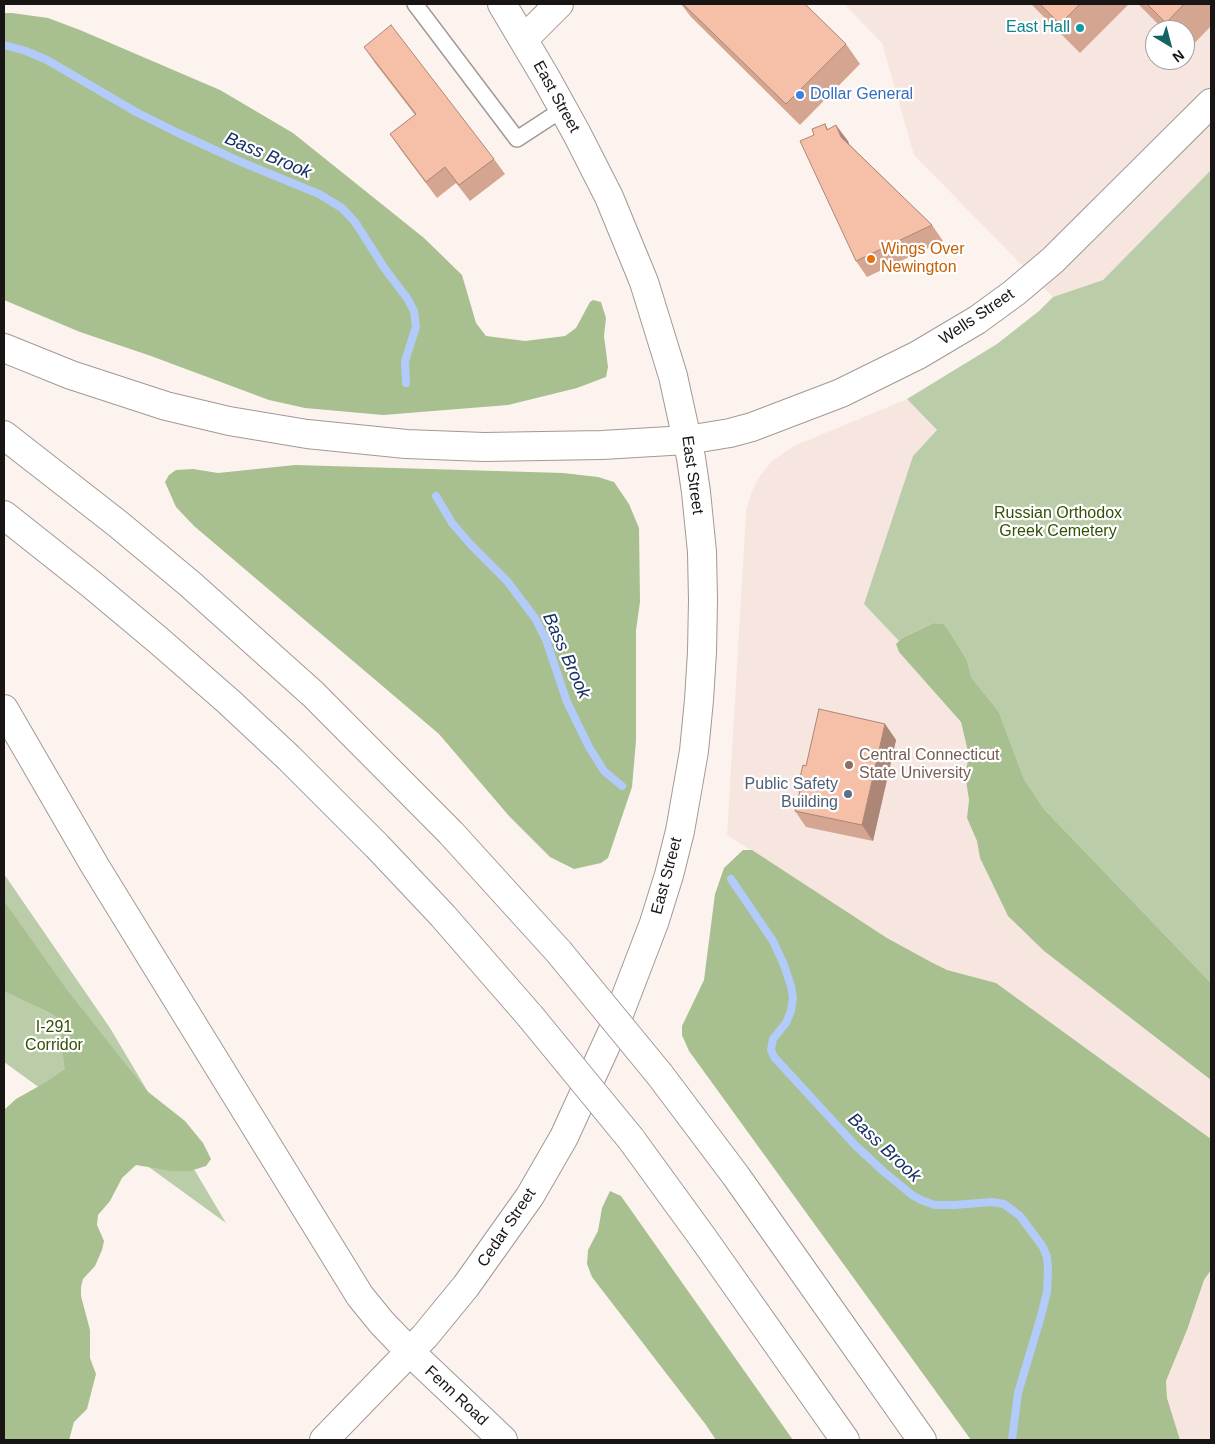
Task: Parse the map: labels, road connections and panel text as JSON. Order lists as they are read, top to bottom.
{
  "streets": {
    "main road": [
      "East Street",
      "Wells Street",
      "Cedar Street",
      "Fenn Road"
    ]
  },
  "crossings": [
    ["East Street", "Wells Street"],
    ["East Street", "Cedar Street"],
    ["Cedar Street", "Fenn Road"]
  ],
  "water": ["Bass Brook"],
  "parks": ["Russian Orthodox Greek Cemetery", "I-291 Corridor"],
  "places": [
    "East Hall",
    "Dollar General",
    "Wings Over Newington",
    "Central Connecticut State University",
    "Public Safety Building"
  ],
  "north": "bottom right"
}
